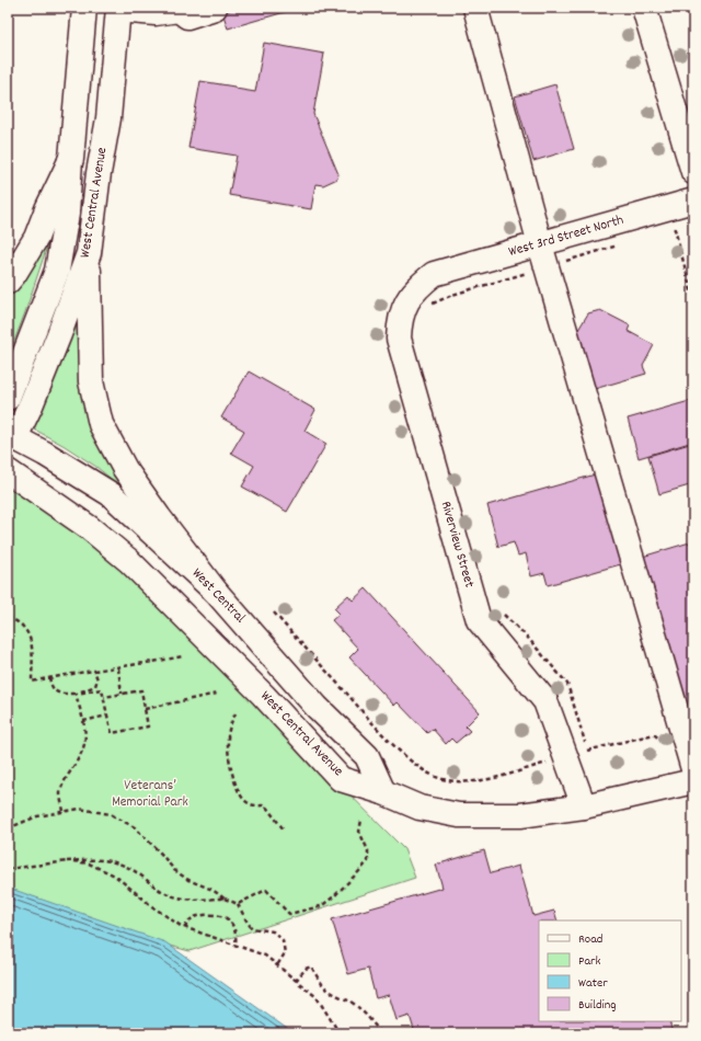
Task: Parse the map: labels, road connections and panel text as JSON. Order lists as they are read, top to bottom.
{
  "streets": {
    "street": [
      "West Central Avenue",
      "West 3rd Street North",
      "Riverview Street",
      "West Central"
    ]
  },
  "crossings": [
    ["West Central Avenue", "Riverview Street"],
    ["West Central Avenue", "West Central"],
    ["West 3rd Street North", "Riverview Street"]
  ],
  "parks": ["Veterans’ Memorial Park"],
  "legend": [
    "Road",
    "Park",
    "Water",
    "Building"
  ]
}
